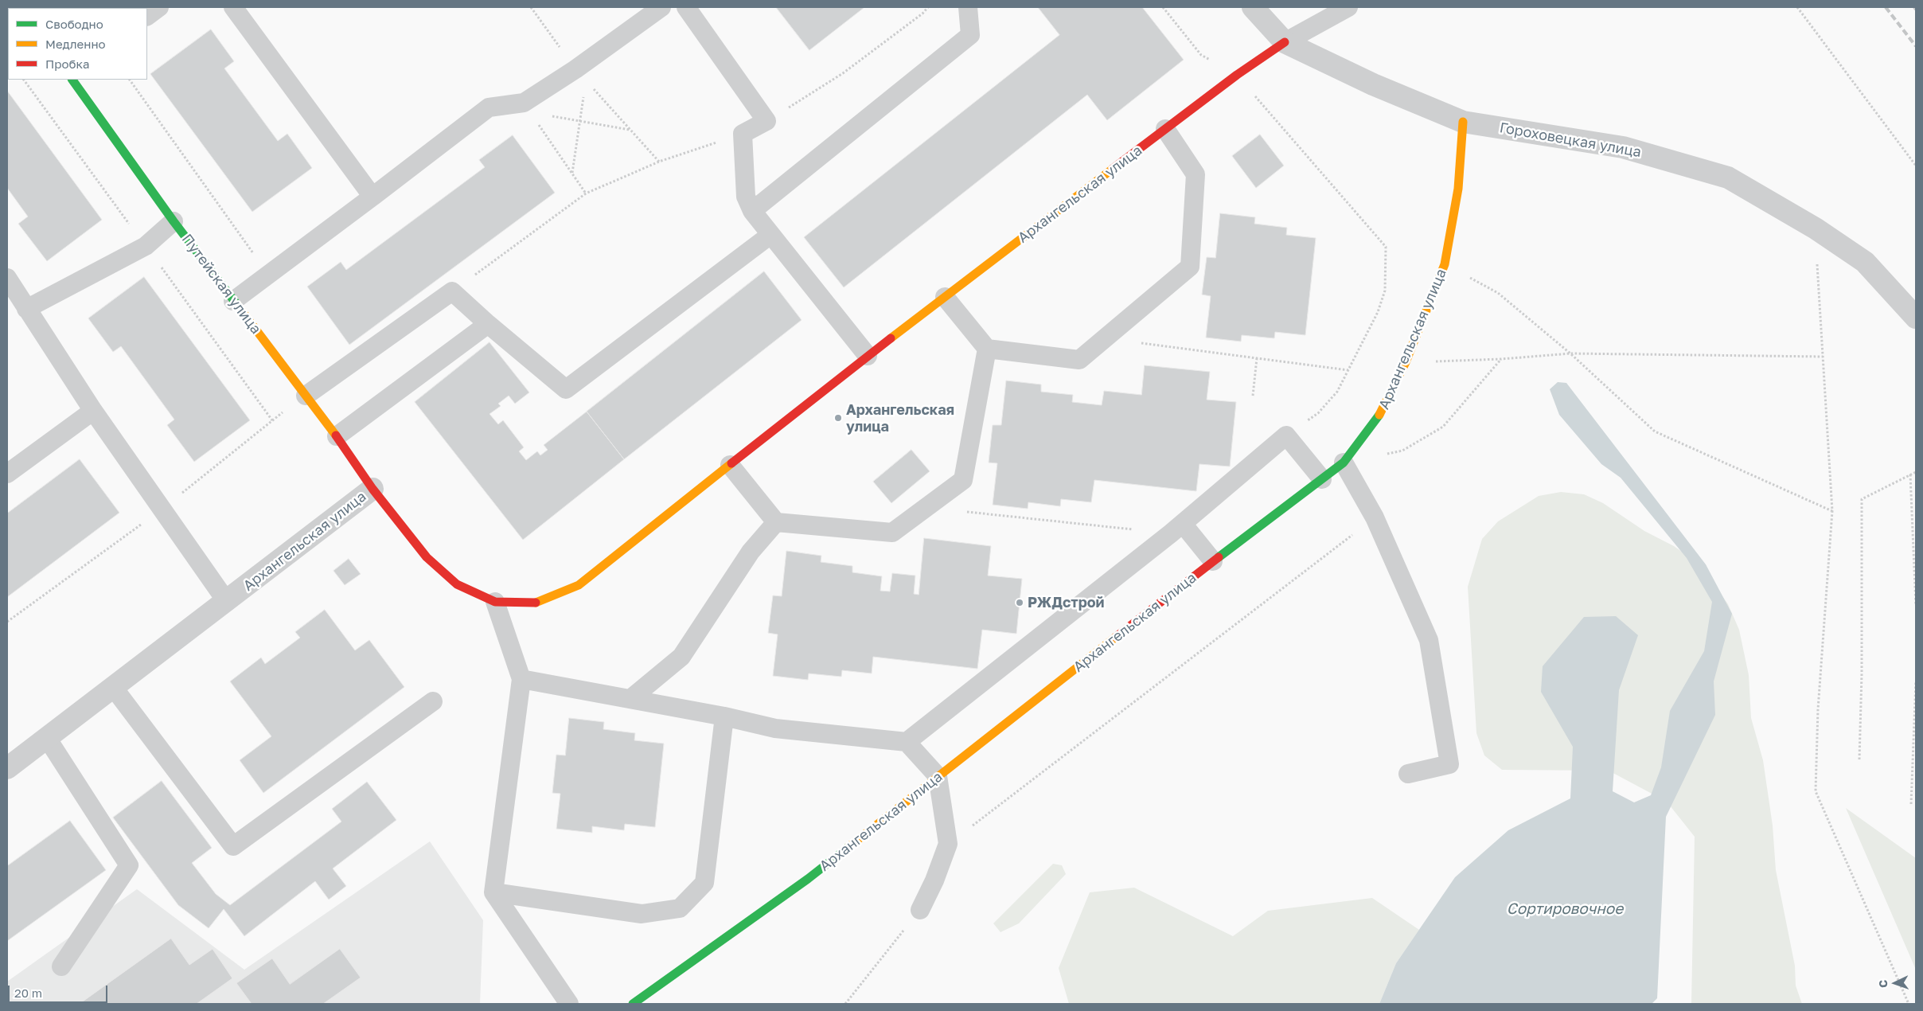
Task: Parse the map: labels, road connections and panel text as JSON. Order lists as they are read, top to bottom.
{
  "streets": {
    "street": ["Гороховецкая улица", "Архангельская улица", "Путейская улица"]
  },
  "crossings": [
    ["Гороховецкая улица", "Архангельская улица"],
    ["Архангельская улица", "Путейская улица"]
  ],
  "water": ["Сортировочное"],
  "places": ["Архангельская улица", "РЖДстрой"],
  "legend": ["Свободно", "Медленно", "Пробка"],
  "scale_bar": "20 m",
  "north": "left"
}
